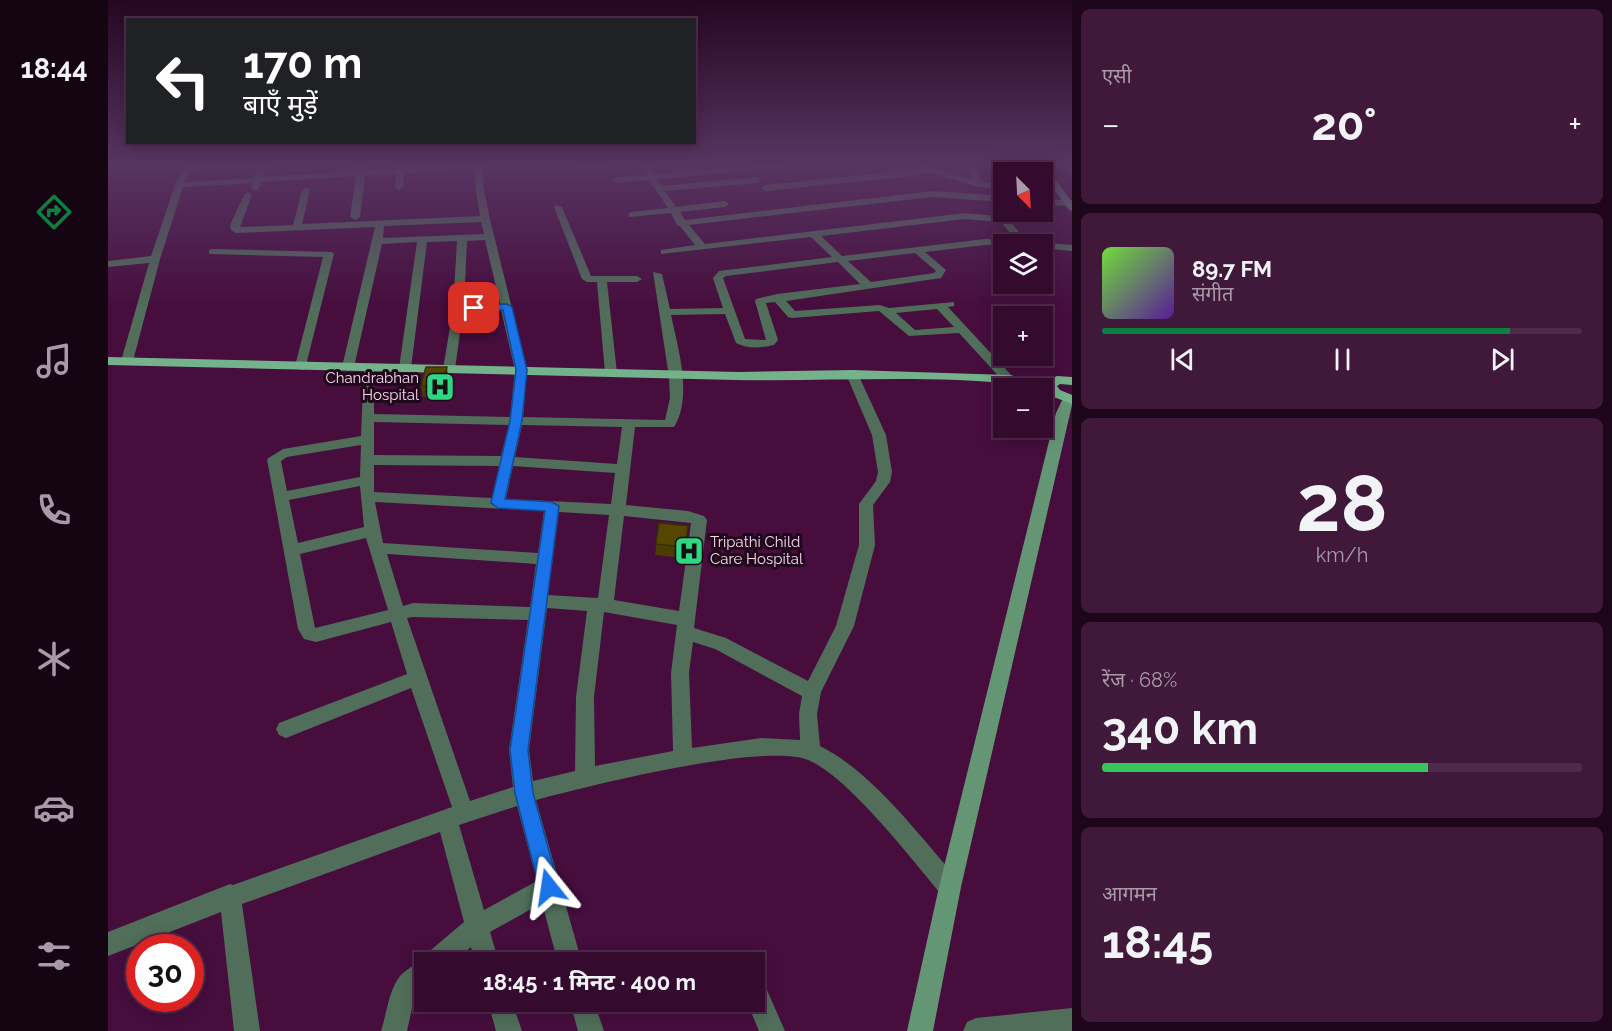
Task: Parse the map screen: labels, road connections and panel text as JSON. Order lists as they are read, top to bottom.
{
  "places": {
    "hospital": ["Chandrabhan Hospital", "Tripathi Child Care Hospital"]
  },
  "north": "bottom right",
  "page": {
    "tabs": "18:44",
    "tile": [
      "एसी",
      ["28", "km/h"],
      ["रेंज · 68%", "340 km"],
      ["आगमन", "18:45"]
    ],
    "turn": ["170 m", "बाएँ मुड़ें"],
    "heat": ["−", "20°", "+"],
    "map_buttons": ["+", "−"],
    "song": ["89.7 FM", "संगीत"],
    "limit": "30",
    "trip": "18:45 · 1 मिनट · 400 m"
  }
}
